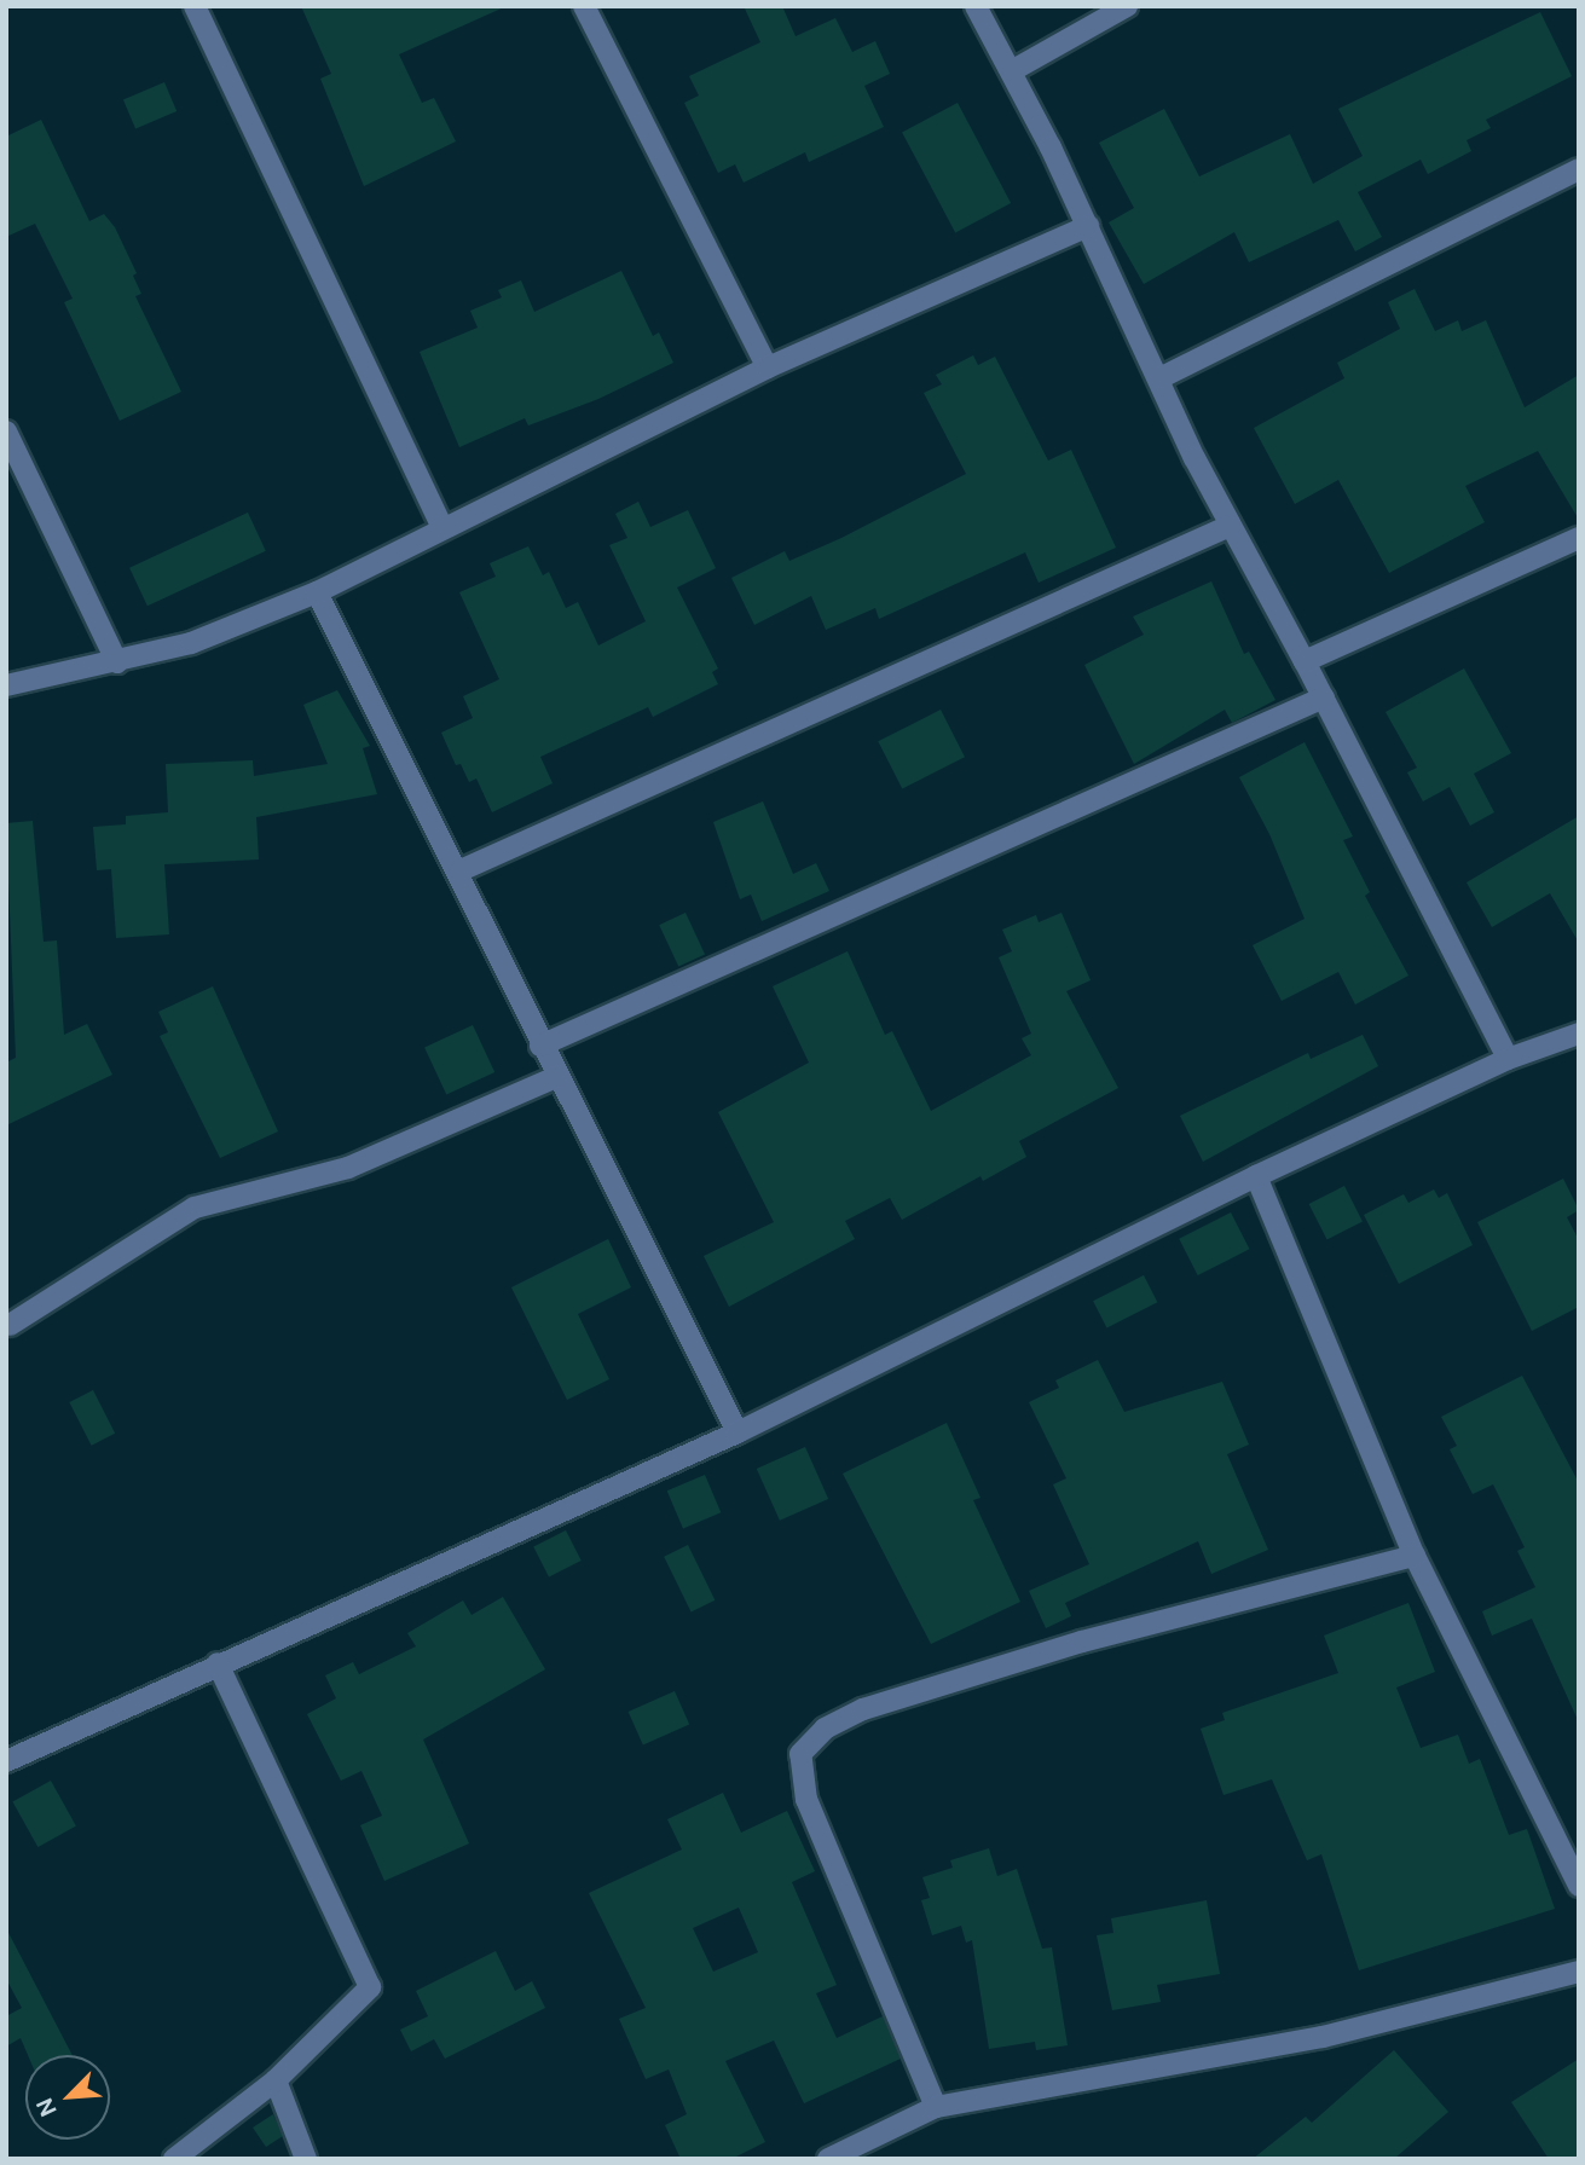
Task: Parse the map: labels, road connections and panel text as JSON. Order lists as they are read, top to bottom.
{
  "north": "bottom left"
}
